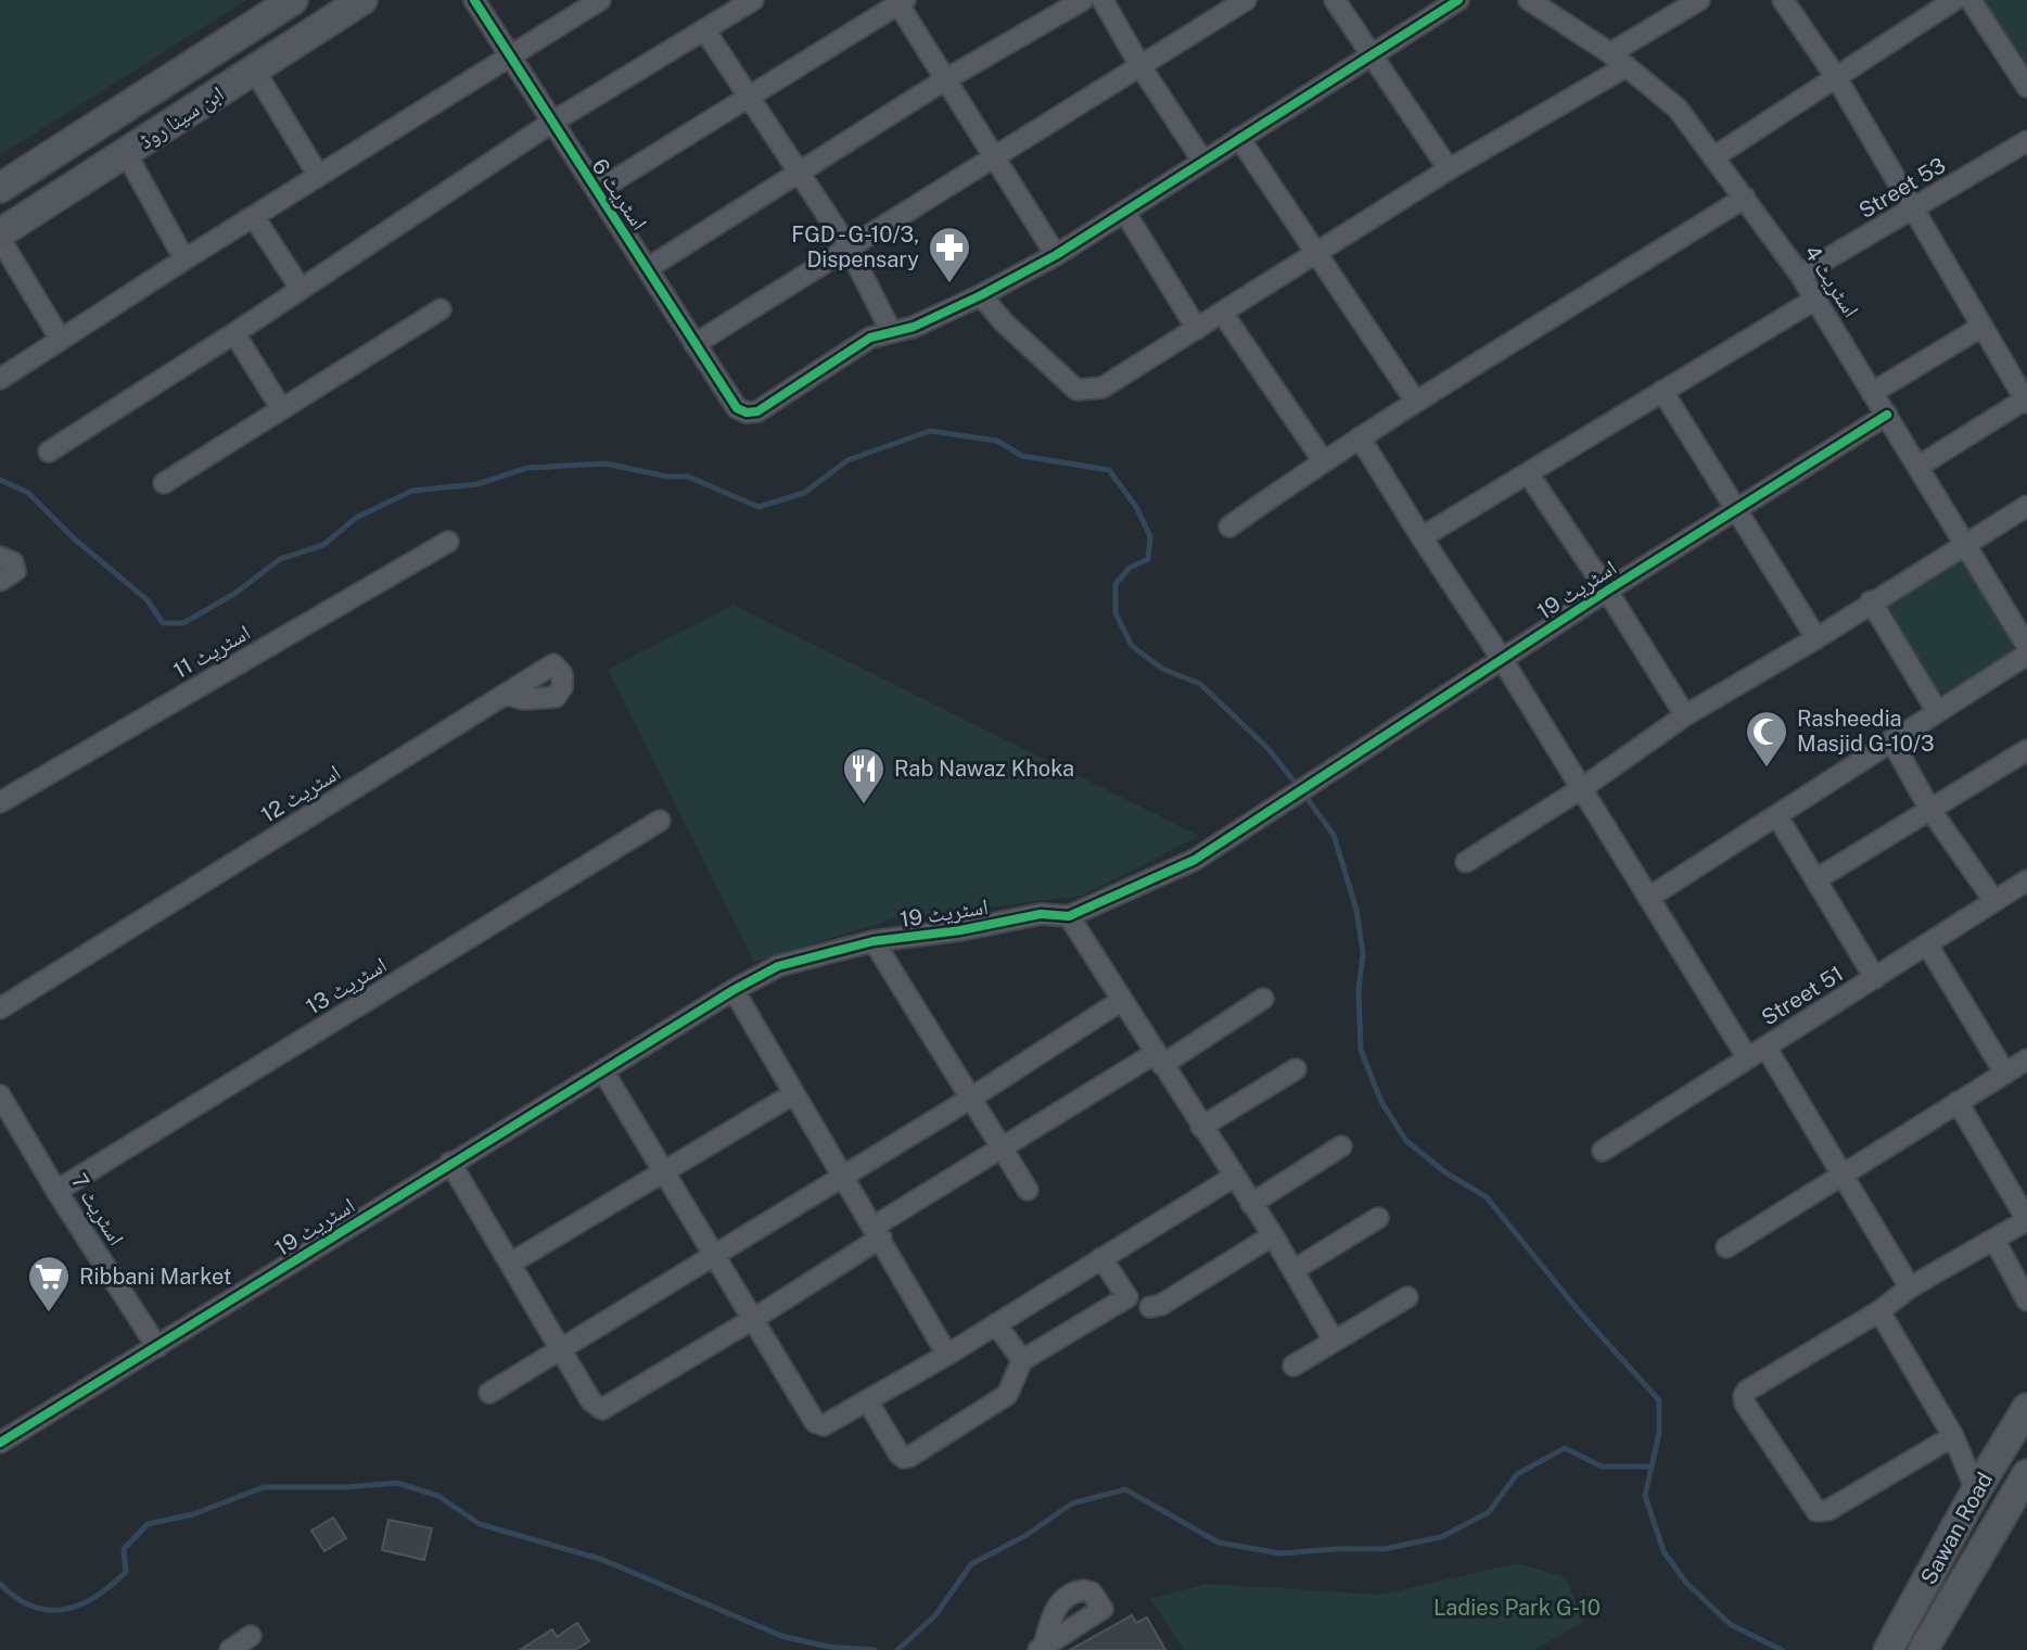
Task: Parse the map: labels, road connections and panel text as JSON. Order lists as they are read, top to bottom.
{
  "streets": {
    "main road": ["ابن سینا روڈ", "Sawan Road"],
    "street": [
      "Street 53",
      "اسٹریٹ 6",
      "اسٹریٹ 4",
      "اسٹریٹ 19",
      "اسٹریٹ 11",
      "اسٹریٹ 12",
      "اسٹریٹ 13",
      "Street 51",
      "اسٹریٹ 7"
    ]
  },
  "crossings": [
    ["Street 53", "اسٹریٹ 4"],
    ["اسٹریٹ 4", "اسٹریٹ 19"],
    ["اسٹریٹ 19", "اسٹریٹ 7"],
    ["اسٹریٹ 13", "اسٹریٹ 7"]
  ],
  "parks": ["Ladies Park G-10"],
  "places": {
    "pharmacy": ["FGD - G-10/3, Dispensary"],
    "mosque": ["Rasheedia Masjid G-10/3"],
    "restaurant": ["Rab Nawaz Khoka"],
    "supermarket": ["Ribbani Market"]
  }
}
